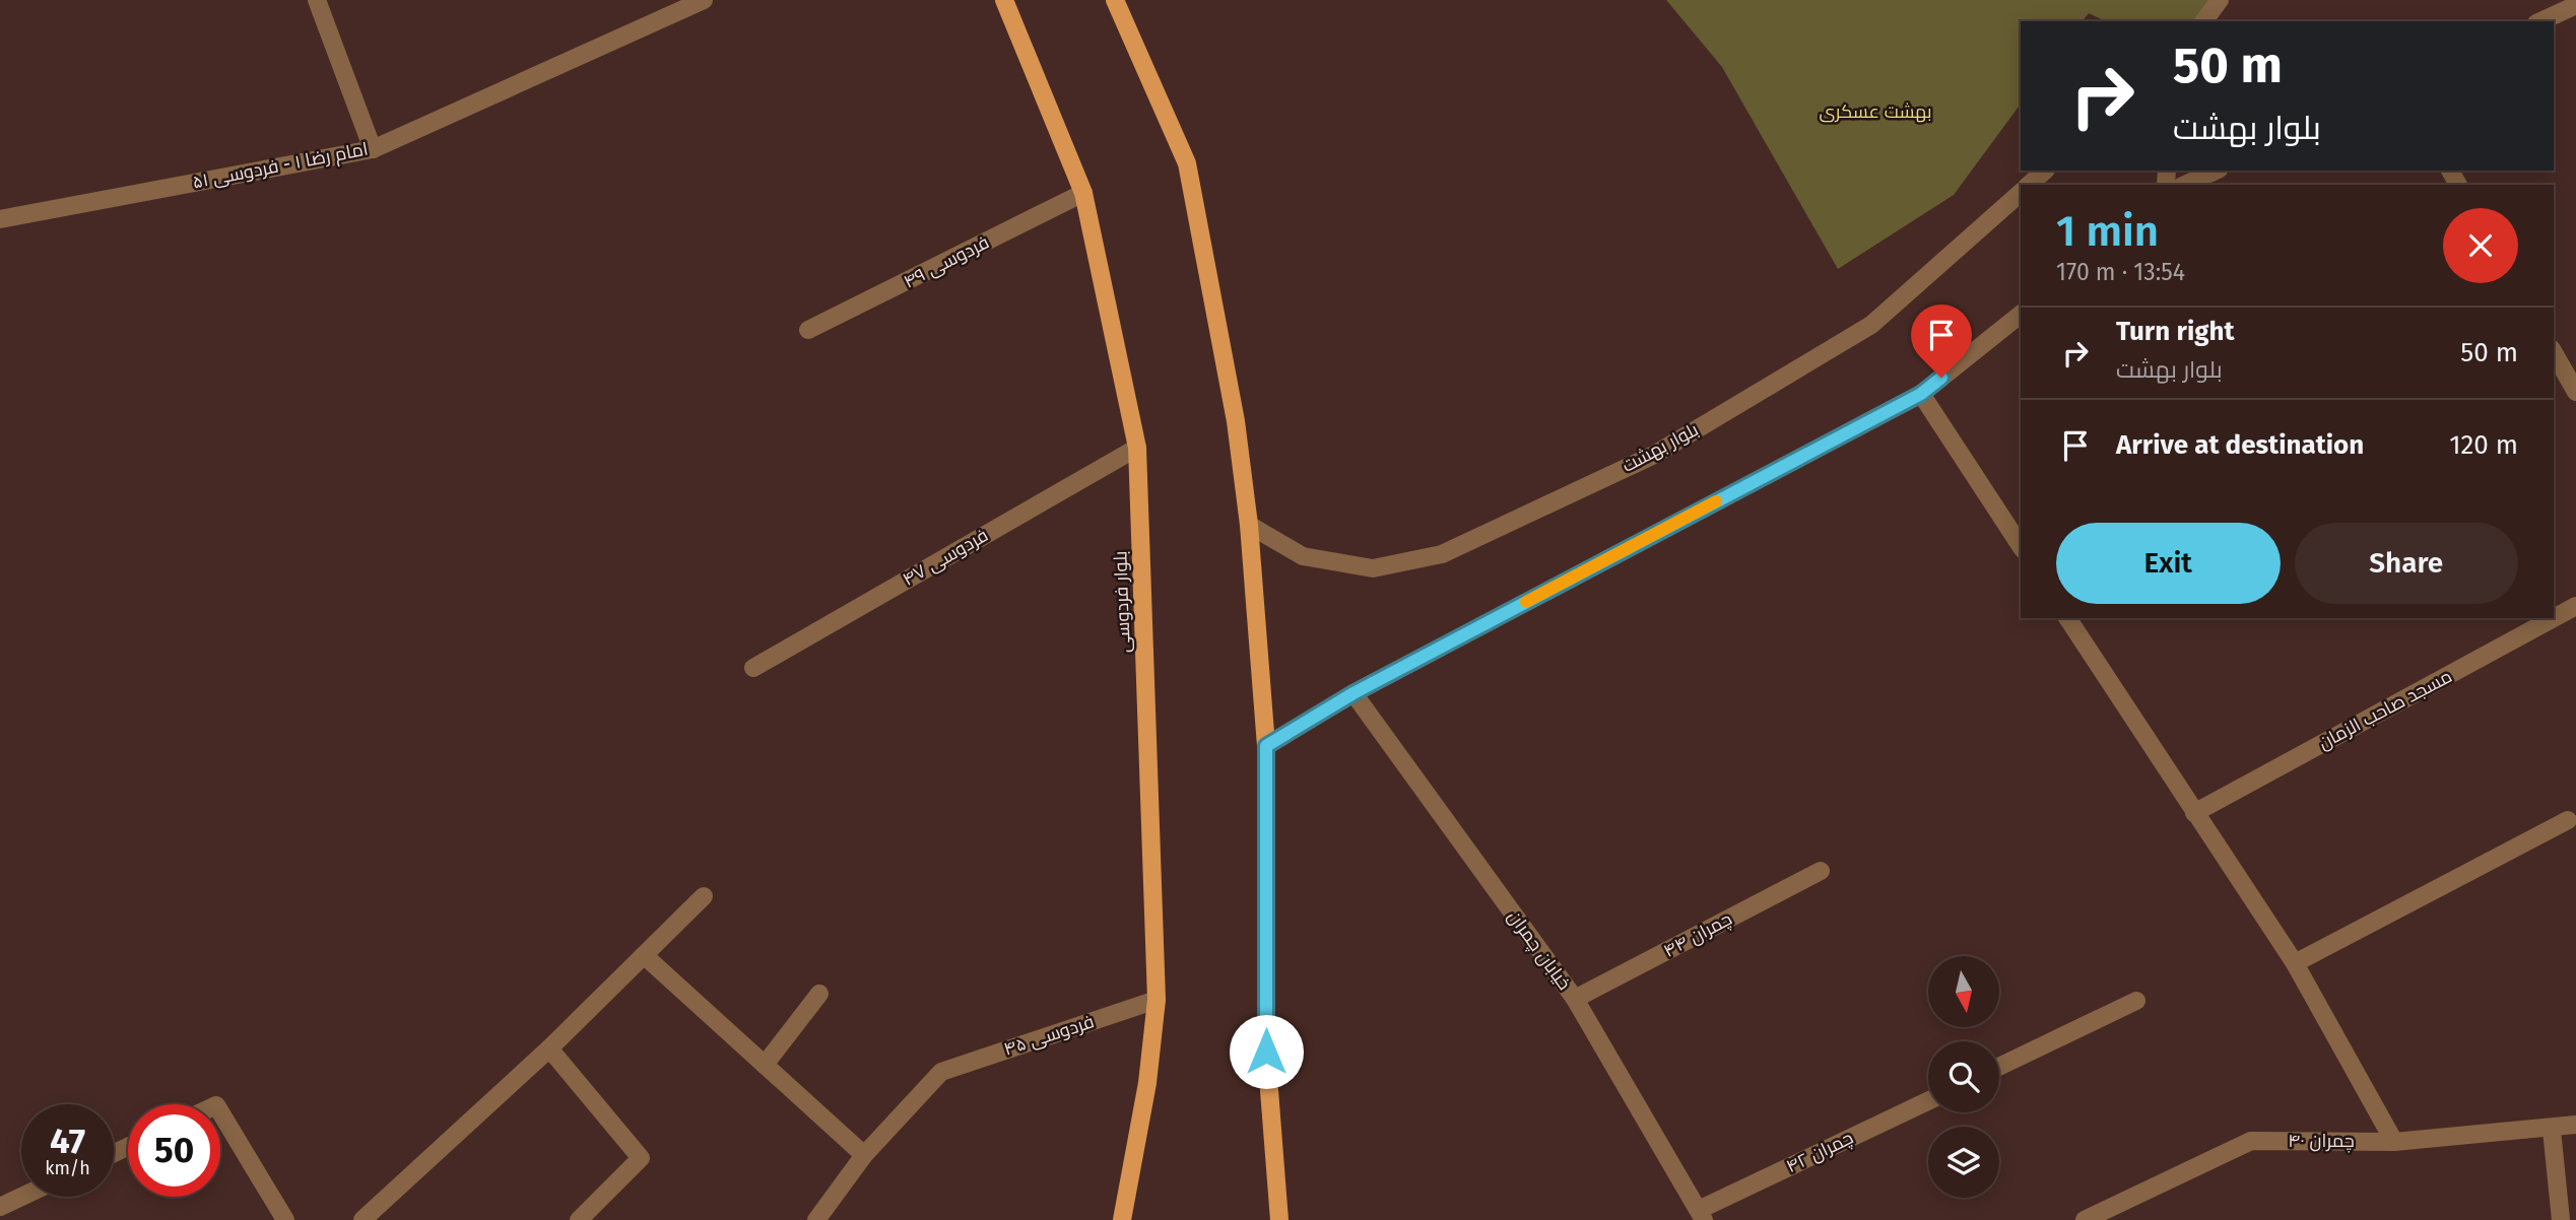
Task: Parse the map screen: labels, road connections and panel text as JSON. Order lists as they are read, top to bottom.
{
  "streets": {
    "main road": ["بلوار فردوسی"],
    "street": [
      "امام رضا ۱ - فردوسی ۵۱",
      "فردوسی ۴۹",
      "بلوار بهشت",
      "فردوسی ۴۷",
      "مسجد صاحب الزمان",
      "چمران ۴۴",
      "خیابان چمران",
      "فردوسی ۴۵",
      "چمران ۴۰",
      "چمران ۴۲"
    ]
  },
  "crossings": [
    ["فردوسی ۴۹", "بلوار فردوسی"],
    ["فردوسی ۴۷", "بلوار فردوسی"],
    ["بلوار فردوسی", "فردوسی ۴۵"],
    ["چمران ۴۴", "خیابان چمران"],
    ["خیابان چمران", "چمران ۴۲"]
  ],
  "parks": ["بهشت عسکری"],
  "north": "bottom",
  "page": {
    "turn": ["50 m", "بلوار بهشت"],
    "heading": ["1 min", "170 m · 13:54"],
    "list": [
      {
        "name": "Turn right",
        "note": "بلوار بهشت",
        "value": "50 m"
      },
      {
        "name": "Arrive at destination",
        "value": "120 m"
      }
    ],
    "buttons": ["Exit", "Share"],
    "speed": "47 km/h",
    "limit": "50"
  }
}
